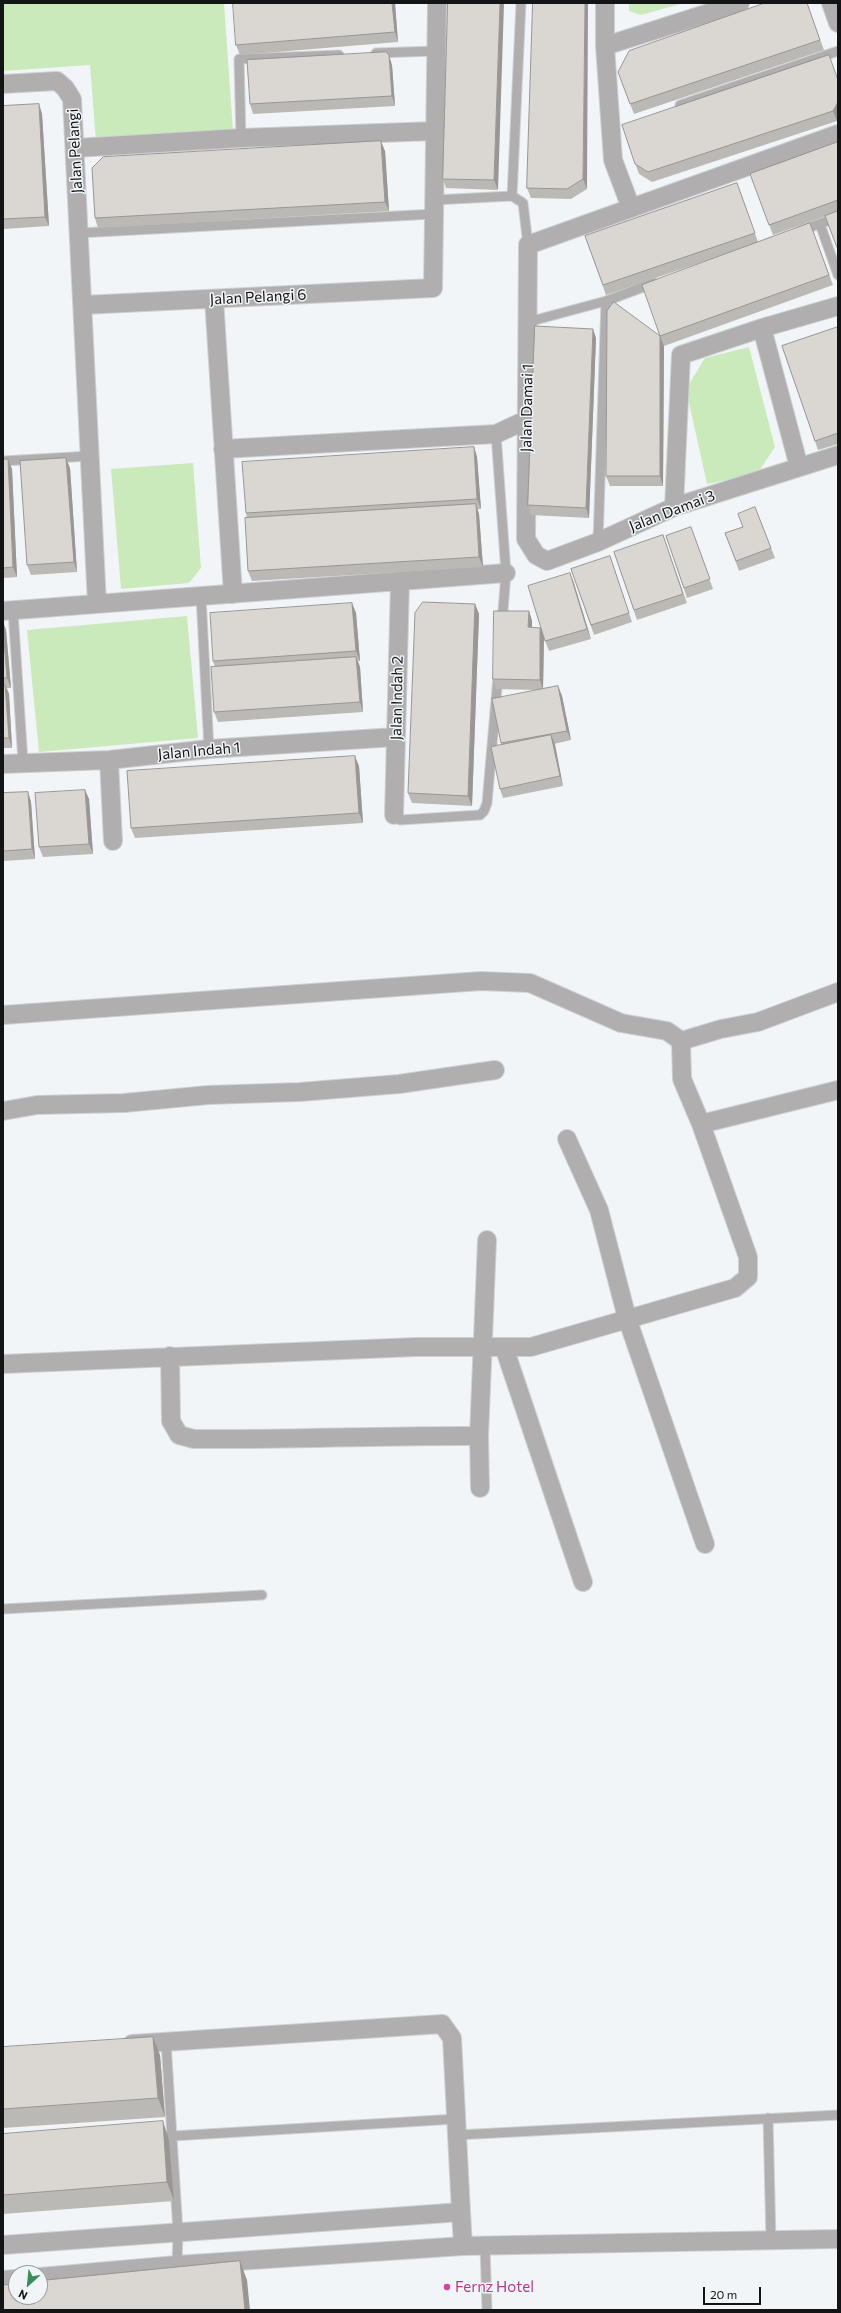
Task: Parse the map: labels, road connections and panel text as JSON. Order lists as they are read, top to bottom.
{
  "streets": {
    "street": [
      "Jalan Pelangi",
      "Jalan Pelangi 6",
      "Jalan Damai 1",
      "Jalan Damai 3",
      "Jalan Indah 2",
      "Jalan Indah 1"
    ]
  },
  "crossings": [
    ["Jalan Pelangi", "Jalan Pelangi 6"],
    ["Jalan Damai 1", "Jalan Damai 3"],
    ["Jalan Indah 2", "Jalan Indah 1"]
  ],
  "places": ["Fernz Hotel"],
  "scale_bar": "20 m",
  "north": "bottom left"
}
